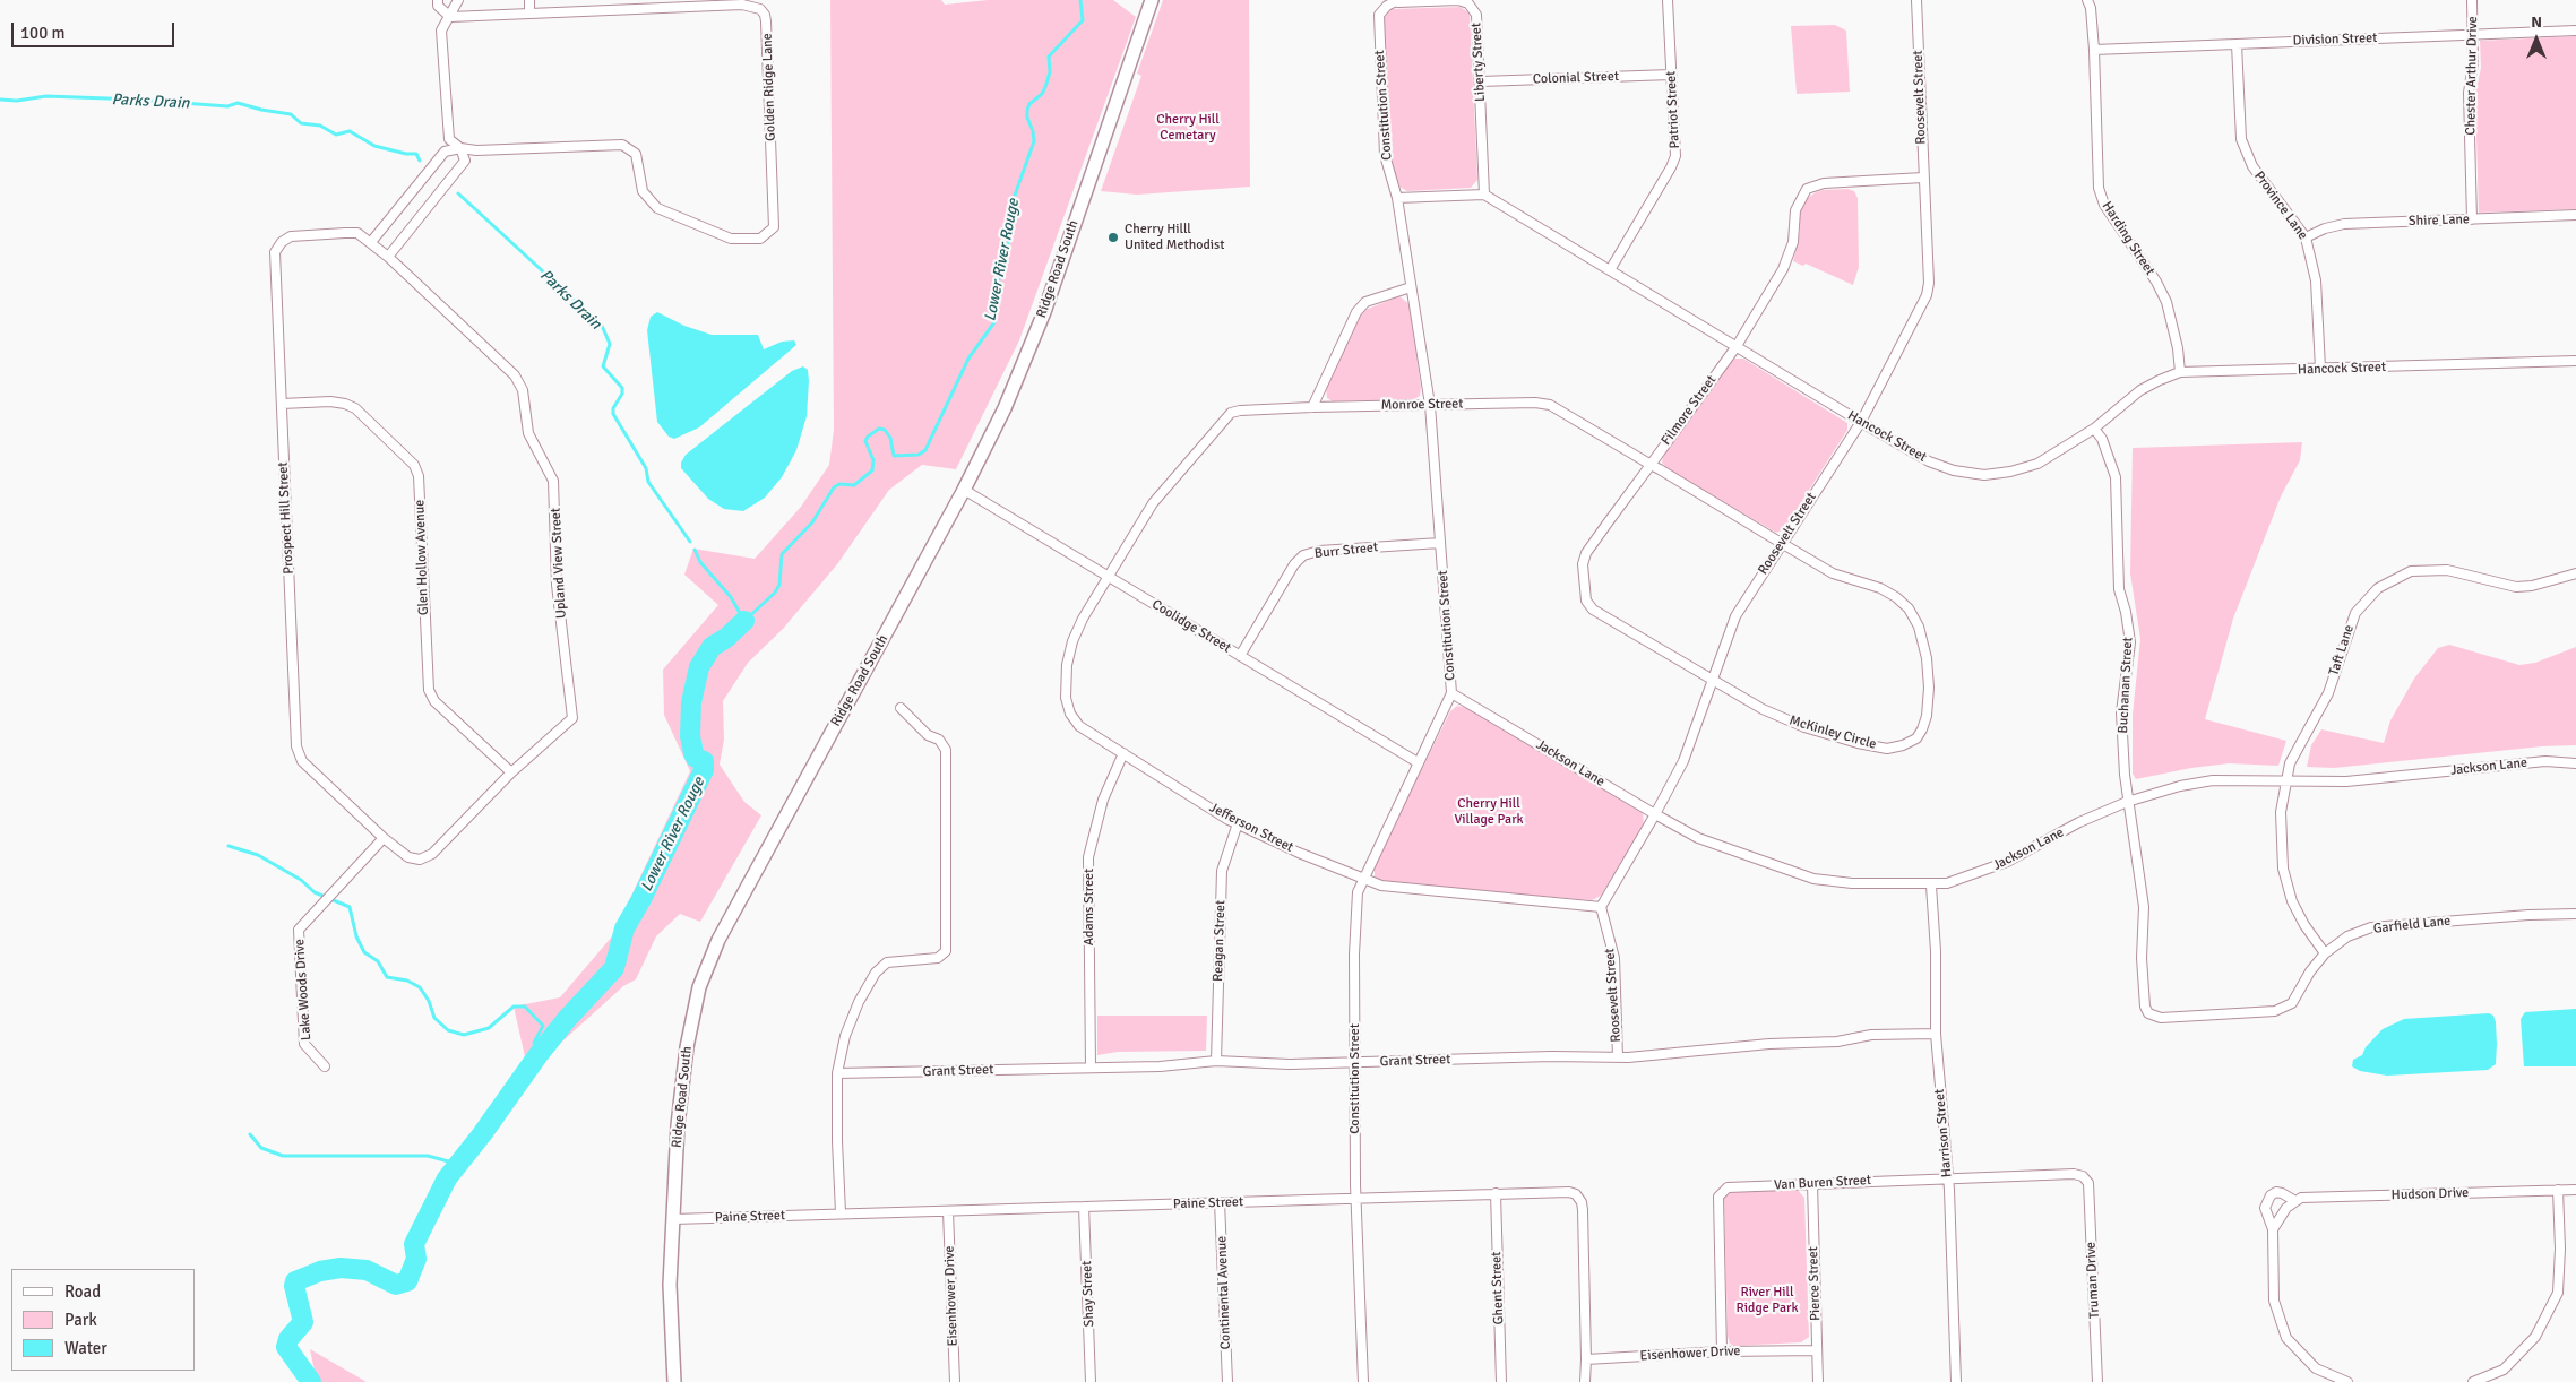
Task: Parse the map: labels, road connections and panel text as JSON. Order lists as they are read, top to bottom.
{
  "streets": {
    "main road": ["Ridge Road South"],
    "street": [
      "Division Street",
      "Liberty Street",
      "Chester Arthur Drive",
      "Colonial Street",
      "Golden Ridge Lane",
      "Roosevelt Street",
      "Constitution Street",
      "Patriot Street",
      "Province Lane",
      "Shire Lane",
      "Harding Street",
      "Hancock Street",
      "Monroe Street",
      "Filmore Street",
      "Prospect Hill Street",
      "Burr Street",
      "Glen Hollow Avenue",
      "Upland View Street",
      "Coolidge Street",
      "Taft Lane",
      "Buchanan Street",
      "McKinley Circle",
      "Jackson Lane",
      "Jefferson Street",
      "Adams Street",
      "Garfield Lane",
      "Reagan Street",
      "Lake Woods Drive",
      "Grant Street",
      "Harrison Street",
      "Van Buren Street",
      "Hudson Drive",
      "Paine Street",
      "Truman Drive",
      "Pierce Street",
      "Ghent Street",
      "Continental Avenue",
      "Shay Street",
      "Eisenhower Drive"
    ]
  },
  "crossings": [
    ["Division Street", "Chester Arthur Drive"],
    ["Division Street", "Province Lane"],
    ["Division Street", "Harding Street"],
    ["Liberty Street", "Colonial Street"],
    ["Liberty Street", "Constitution Street"],
    ["Liberty Street", "Hancock Street"],
    ["Chester Arthur Drive", "Shire Lane"],
    ["Colonial Street", "Patriot Street"],
    ["Roosevelt Street", "Hancock Street"],
    ["Roosevelt Street", "Monroe Street"],
    ["Roosevelt Street", "Filmore Street"],
    ["Roosevelt Street", "McKinley Circle"],
    ["Roosevelt Street", "Jackson Lane"],
    ["Roosevelt Street", "Jefferson Street"],
    ["Roosevelt Street", "Grant Street"],
    ["Constitution Street", "Monroe Street"],
    ["Constitution Street", "Burr Street"],
    ["Constitution Street", "Coolidge Street"],
    ["Constitution Street", "Jackson Lane"],
    ["Constitution Street", "Jefferson Street"],
    ["Constitution Street", "Grant Street"],
    ["Constitution Street", "Paine Street"],
    ["Patriot Street", "Hancock Street"],
    ["Province Lane", "Shire Lane"],
    ["Province Lane", "Hancock Street"],
    ["Harding Street", "Hancock Street"],
    ["Ridge Road South", "Coolidge Street"],
    ["Ridge Road South", "Paine Street"],
    ["Hancock Street", "Filmore Street"],
    ["Hancock Street", "Buchanan Street"],
    ["Monroe Street", "Filmore Street"],
    ["Monroe Street", "Coolidge Street"],
    ["Monroe Street", "McKinley Circle"],
    ["Monroe Street", "Jefferson Street"],
    ["Filmore Street", "McKinley Circle"],
    ["Prospect Hill Street", "Glen Hollow Avenue"],
    ["Prospect Hill Street", "Upland View Street"],
    ["Prospect Hill Street", "Lake Woods Drive"],
    ["Burr Street", "Coolidge Street"],
    ["Glen Hollow Avenue", "Upland View Street"],
    ["Upland View Street", "Lake Woods Drive"],
    ["Coolidge Street", "Jefferson Street"],
    ["Taft Lane", "Jackson Lane"],
    ["Taft Lane", "Garfield Lane"],
    ["Buchanan Street", "Jackson Lane"],
    ["Buchanan Street", "Garfield Lane"],
    ["Jackson Lane", "Harrison Street"],
    ["Jefferson Street", "Adams Street"],
    ["Jefferson Street", "Reagan Street"],
    ["Adams Street", "Grant Street"],
    ["Reagan Street", "Grant Street"],
    ["Grant Street", "Harrison Street"],
    ["Harrison Street", "Van Buren Street"],
    ["Van Buren Street", "Truman Drive"],
    ["Van Buren Street", "Pierce Street"],
    ["Van Buren Street", "Eisenhower Drive"],
    ["Paine Street", "Ghent Street"],
    ["Paine Street", "Continental Avenue"],
    ["Paine Street", "Shay Street"],
    ["Paine Street", "Eisenhower Drive"],
    ["Pierce Street", "Eisenhower Drive"]
  ],
  "water": ["Parks Drain", "Lower River Rouge"],
  "parks": ["Cherry Hill Cemetary", "Cherry Hill Village Park", "River Hill Ridge Park"],
  "places": ["Cherry Hilll United Methodist"],
  "legend": ["Road", "Park", "Water"],
  "scale_bar": "100 m",
  "north": "top"
}
